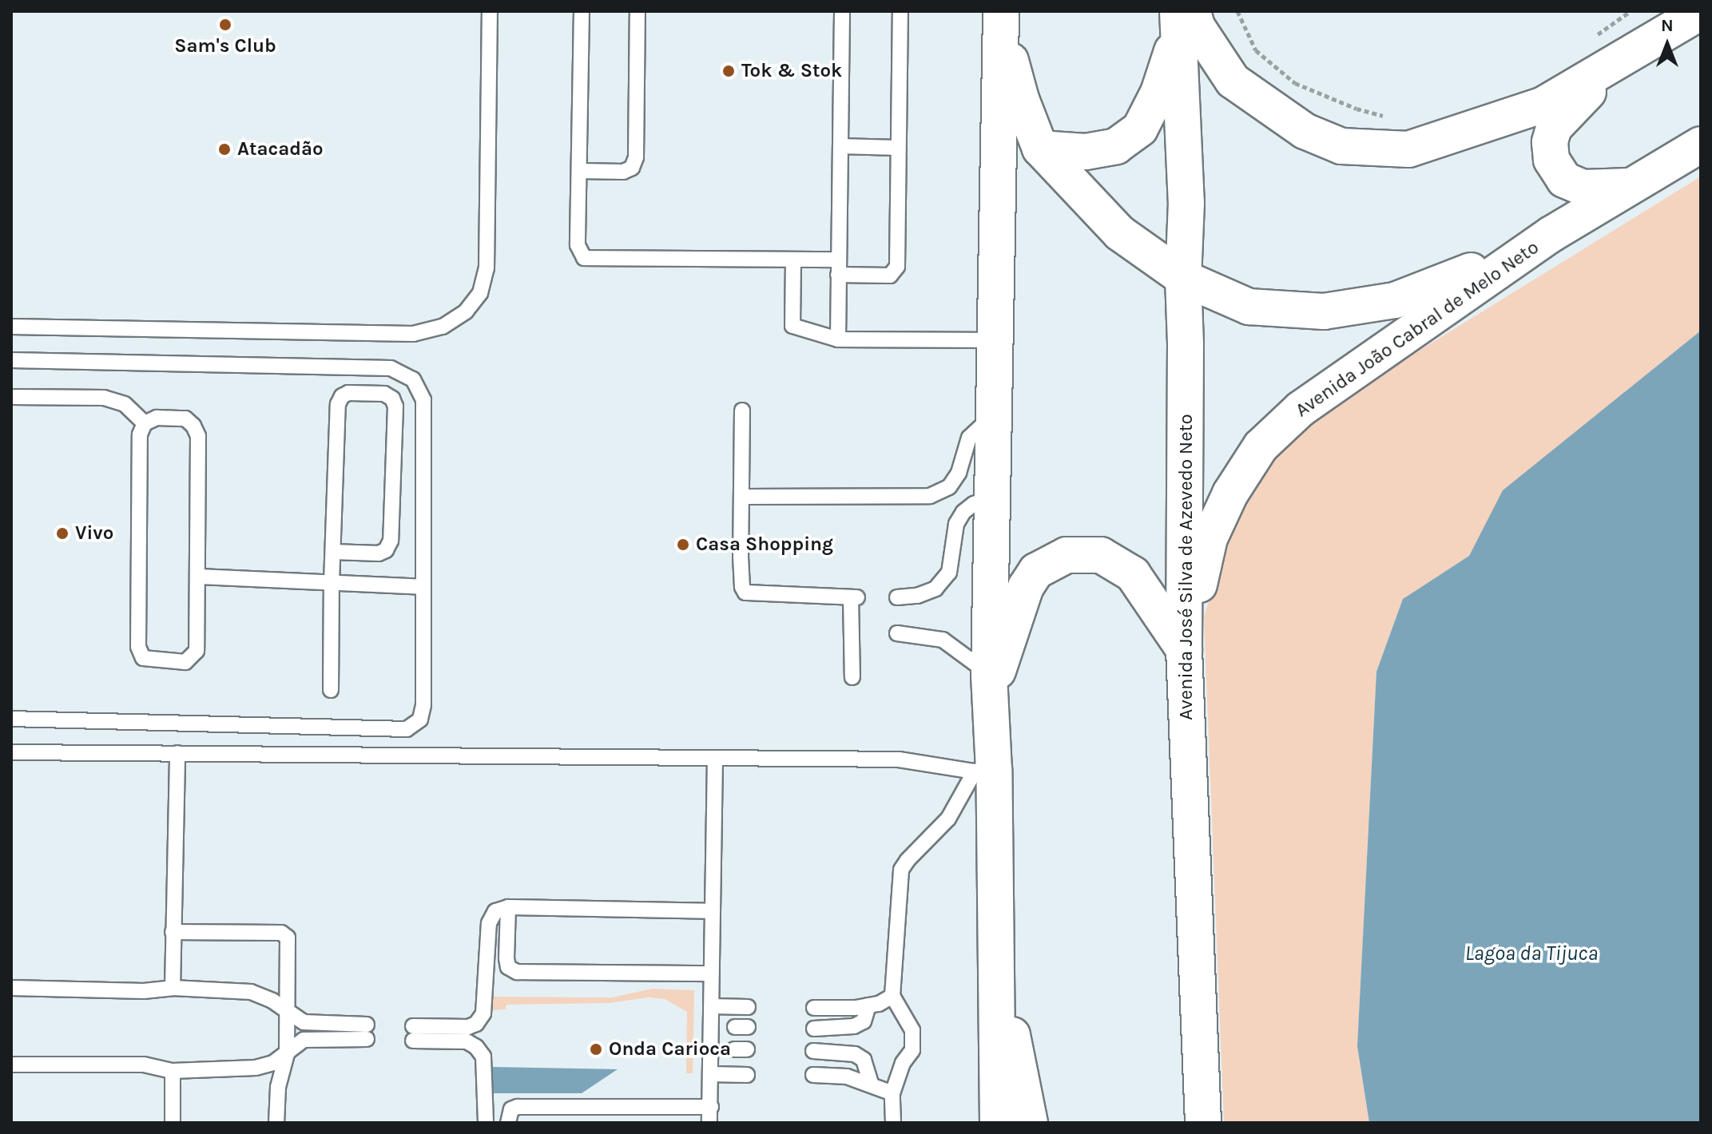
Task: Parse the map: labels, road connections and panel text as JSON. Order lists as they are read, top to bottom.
{
  "streets": {
    "street": ["Avenida João Cabral de Melo Neto", "Avenida José Silva de Azevedo Neto"]
  },
  "crossings": [
    ["Avenida João Cabral de Melo Neto", "Avenida José Silva de Azevedo Neto"]
  ],
  "water": ["Lagoa da Tijuca"],
  "places": [
    "Sam's Club",
    "Tok & Stok",
    "Atacadão",
    "Vivo",
    "Casa Shopping",
    "Onda Carioca"
  ],
  "north": "top"
}
